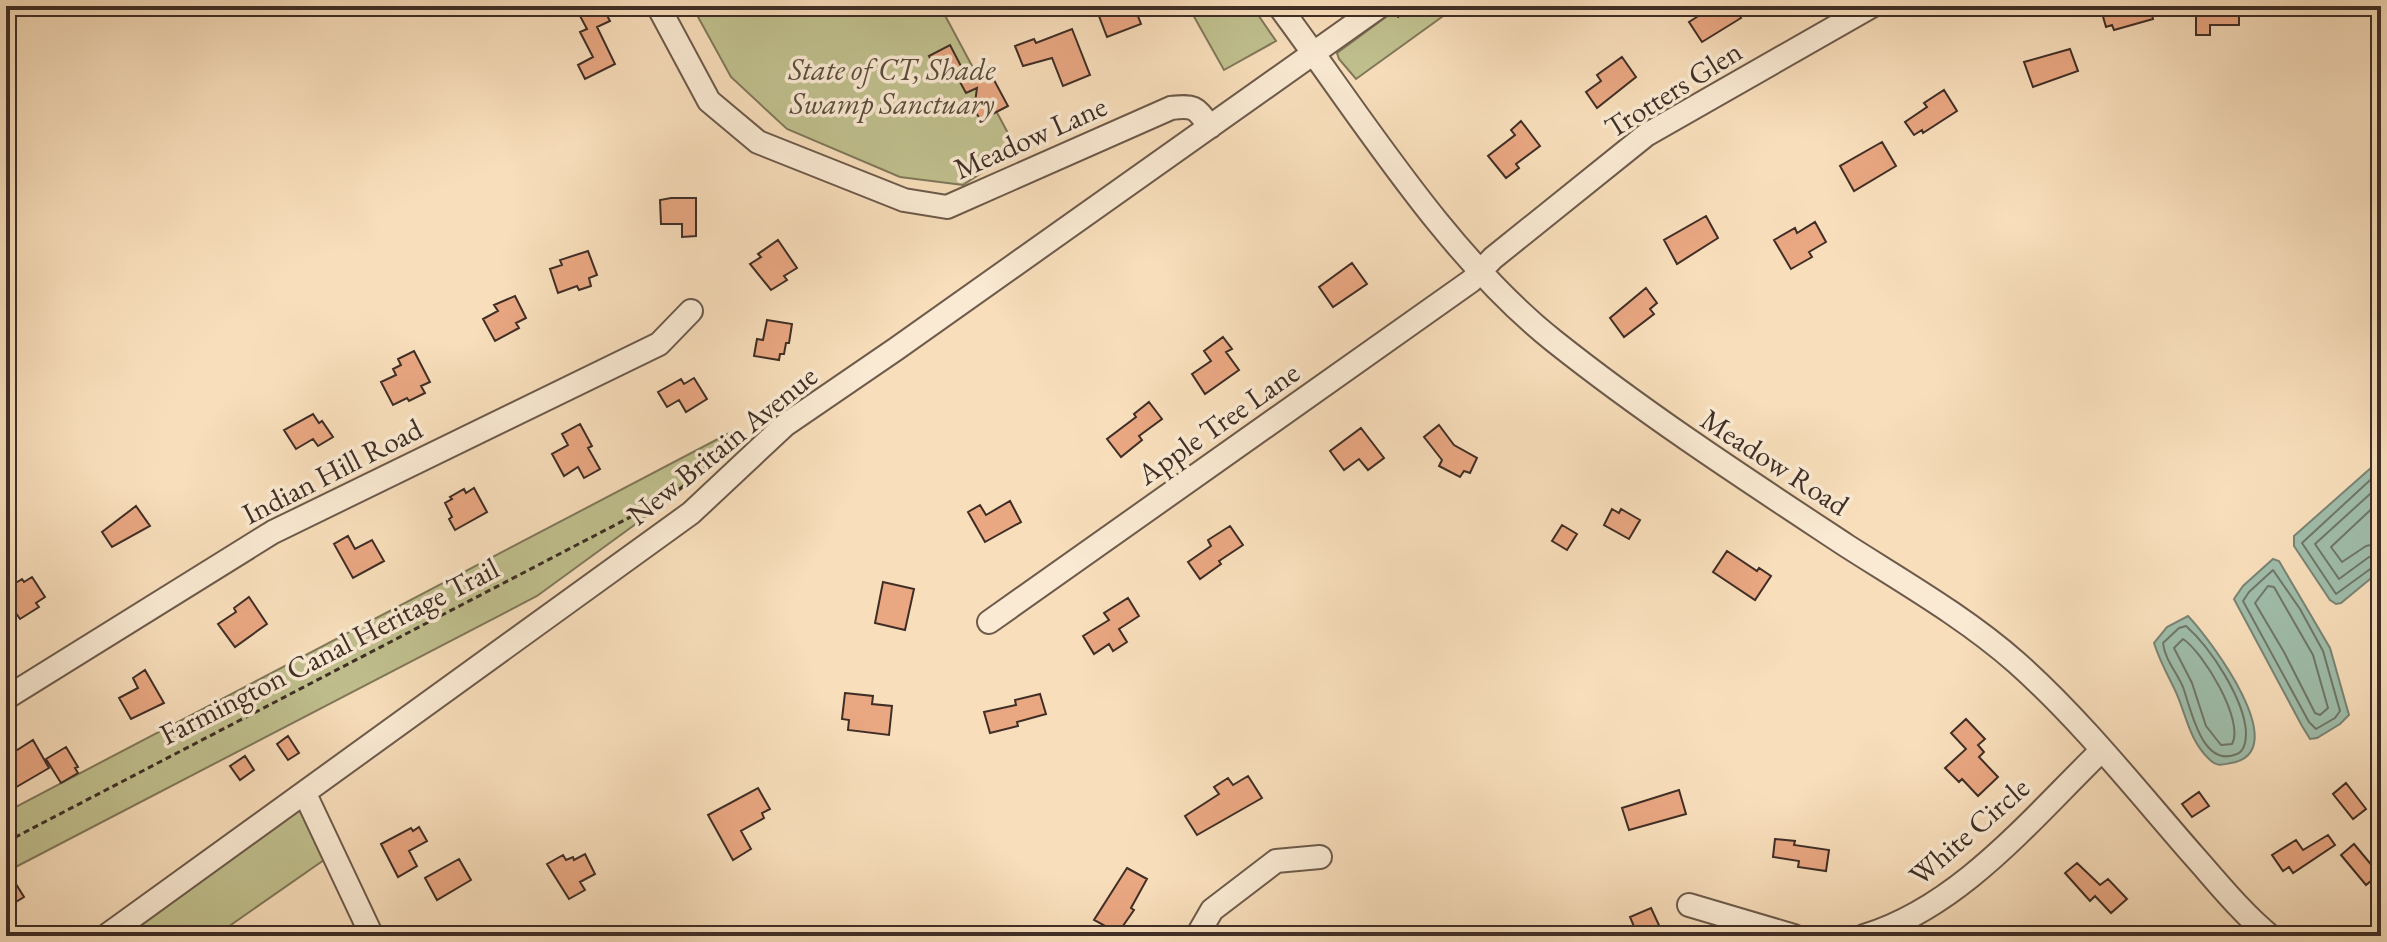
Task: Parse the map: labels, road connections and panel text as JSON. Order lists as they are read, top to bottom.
{
  "streets": {
    "street": [
      "Trotters Glen",
      "Meadow Lane",
      "Apple Tree Lane",
      "New Britain Avenue",
      "Meadow Road",
      "Indian Hill Road",
      "White Circle"
    ],
    "path": ["Farmington Canal Heritage Trail"]
  },
  "crossings": [
    ["Trotters Glen", "Apple Tree Lane"],
    ["Trotters Glen", "Meadow Road"],
    ["Meadow Lane", "New Britain Avenue"],
    ["Apple Tree Lane", "Meadow Road"],
    ["New Britain Avenue", "Meadow Road"],
    ["Meadow Road", "White Circle"]
  ],
  "parks": ["State of CT, Shade Swamp Sanctuary"]
}
